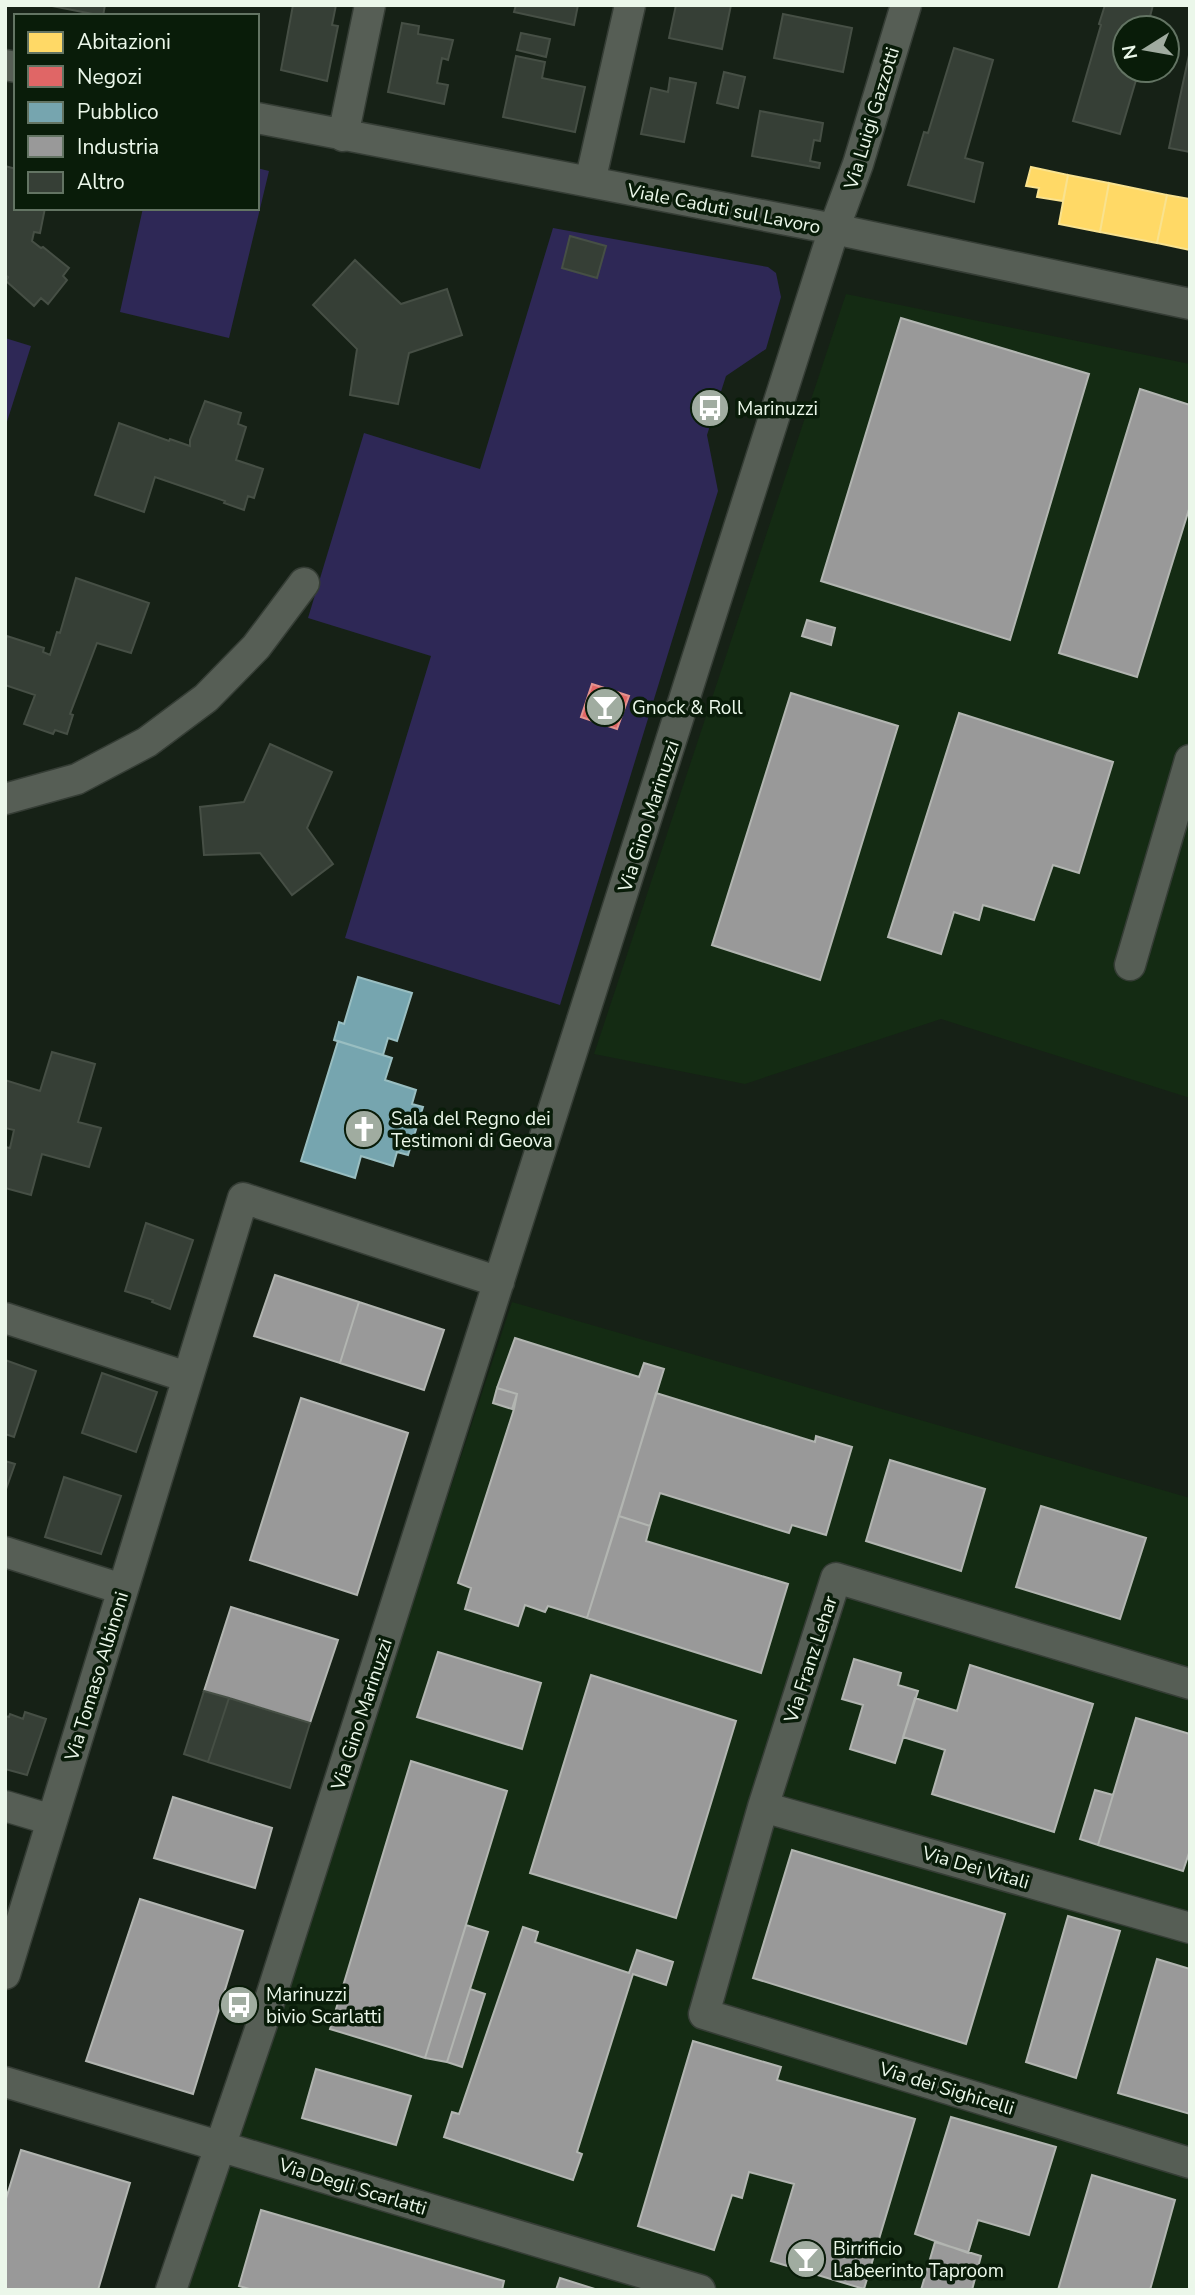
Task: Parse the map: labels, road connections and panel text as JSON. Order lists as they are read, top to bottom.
{
  "streets": {
    "street": [
      "Via Luigi Gazzotti",
      "Viale Caduti sul Lavoro",
      "Via Gino Marinuzzi",
      "Via Franz Lehar",
      "Via Tomaso Albinoni",
      "Via Dei Vitali",
      "Via dei Sighicelli",
      "Via Degli Scarlatti"
    ]
  },
  "crossings": [
    ["Via Luigi Gazzotti", "Viale Caduti sul Lavoro"],
    ["Via Luigi Gazzotti", "Via Gino Marinuzzi"],
    ["Viale Caduti sul Lavoro", "Via Gino Marinuzzi"],
    ["Via Gino Marinuzzi", "Via Tomaso Albinoni"],
    ["Via Gino Marinuzzi", "Via Degli Scarlatti"],
    ["Via Franz Lehar", "Via Dei Vitali"],
    ["Via Franz Lehar", "Via dei Sighicelli"]
  ],
  "places": {
    "bus stop": ["Marinuzzi", "Marinuzzi bivio Scarlatti"],
    "bar": ["Gnock & Roll", "Birrificio Labeerinto Taproom"],
    "church": ["Sala del Regno dei Testimoni di Geova"]
  },
  "legend": [
    "Abitazioni",
    "Negozi",
    "Pubblico",
    "Industria",
    "Altro"
  ],
  "north": "left"
}
